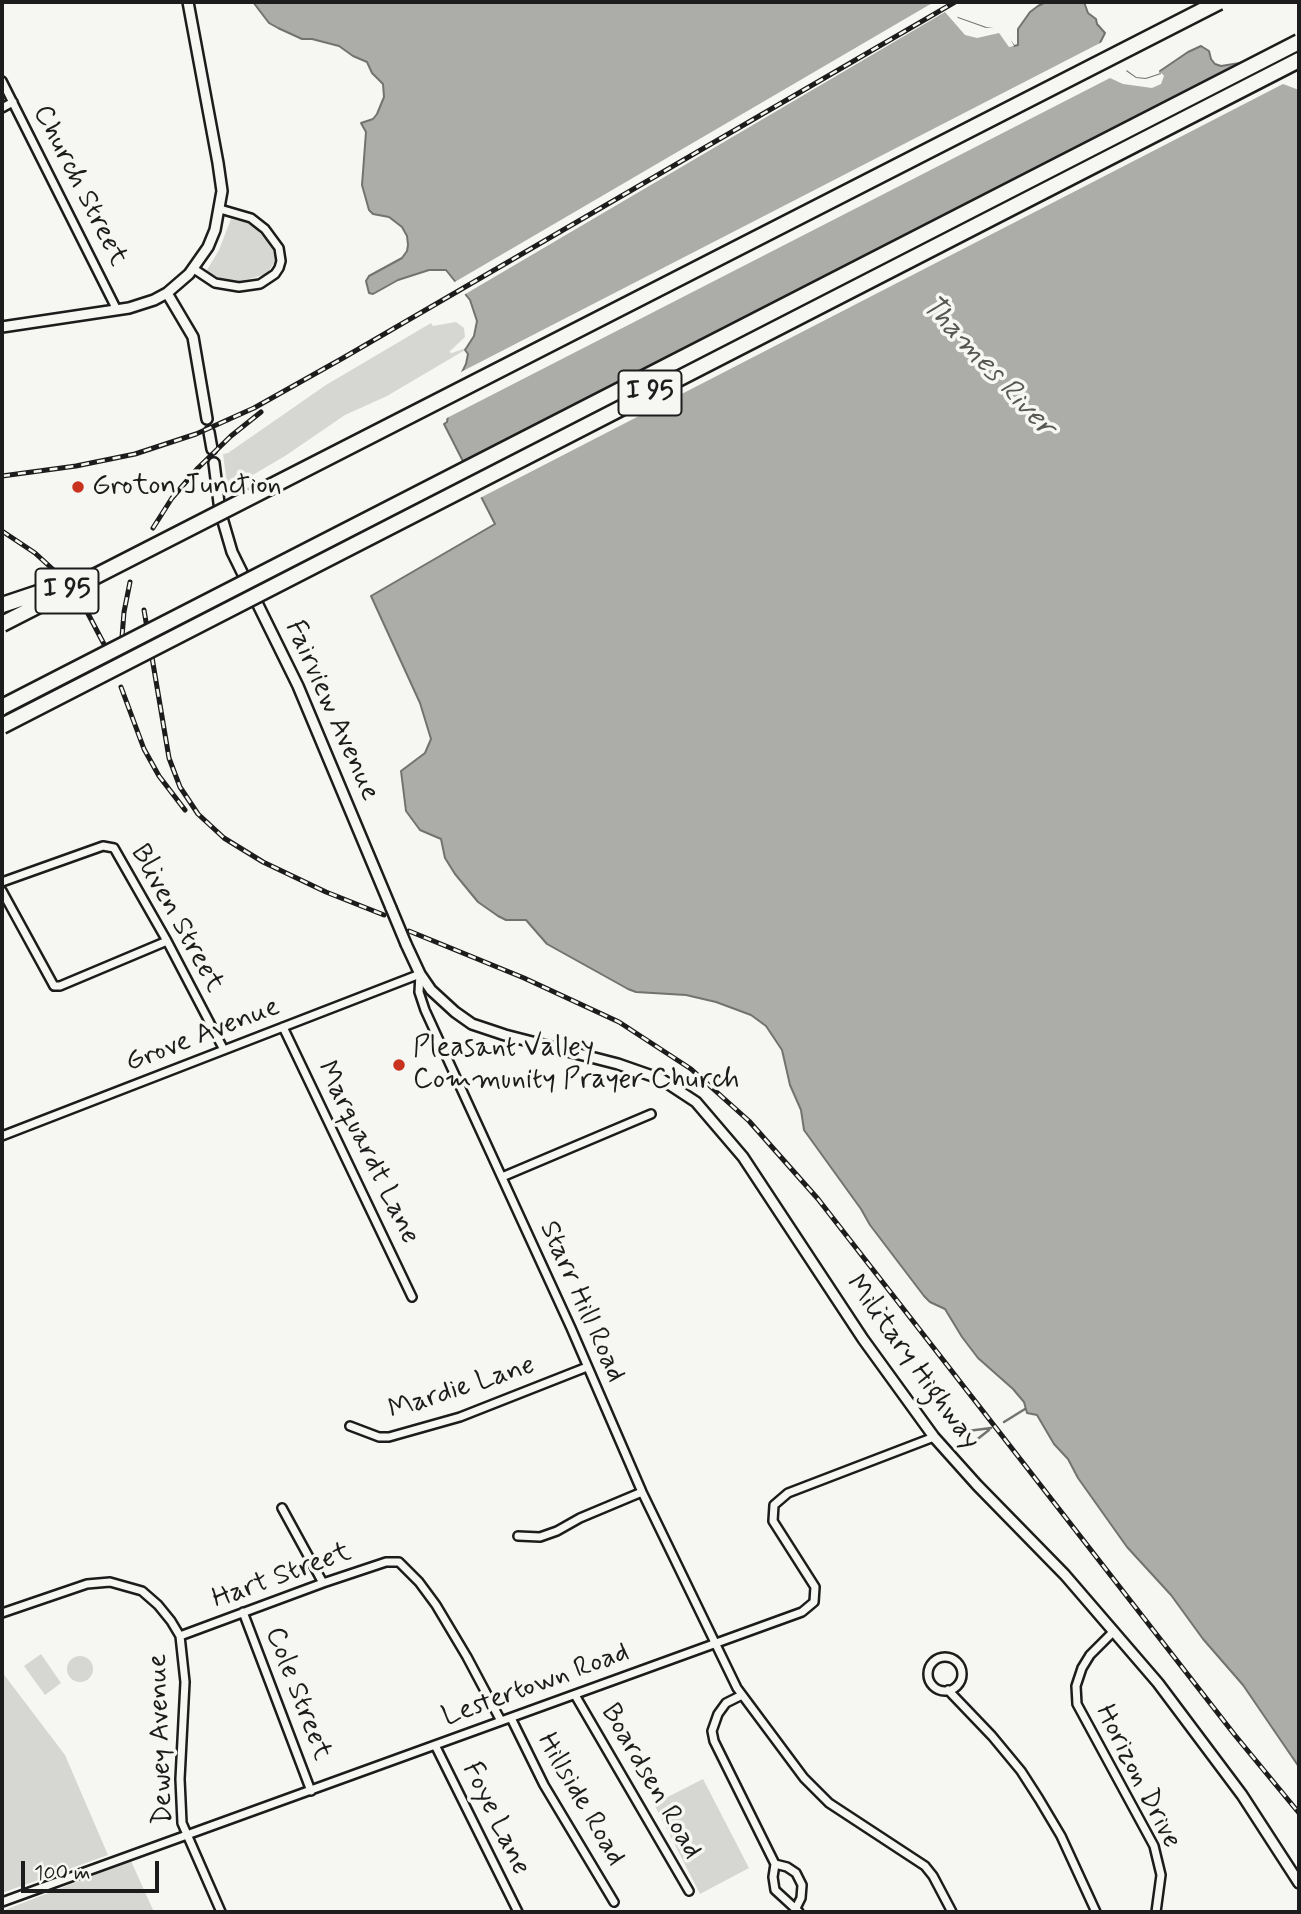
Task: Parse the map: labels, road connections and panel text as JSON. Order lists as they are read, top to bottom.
{
  "streets": {
    "highway": ["I 95"],
    "street": [
      "Church Street",
      "Fairview Avenue",
      "Bliven Street",
      "Grove Avenue",
      "Marquardt Lane",
      "Starr Hill Road",
      "Military Highway",
      "Mardie Lane",
      "Hart Street",
      "Lestertown Road",
      "Cole Street",
      "Dewey Avenue",
      "Horizon Drive",
      "Boardsen Road",
      "Hillside Road",
      "Foye Lane"
    ]
  },
  "crossings": [
    ["Fairview Avenue", "Grove Avenue"],
    ["Fairview Avenue", "Starr Hill Road"],
    ["Fairview Avenue", "Military Highway"],
    ["Bliven Street", "Grove Avenue"],
    ["Grove Avenue", "Marquardt Lane"],
    ["Grove Avenue", "Starr Hill Road"],
    ["Grove Avenue", "Military Highway"],
    ["Starr Hill Road", "Military Highway"],
    ["Starr Hill Road", "Mardie Lane"],
    ["Starr Hill Road", "Lestertown Road"],
    ["Military Highway", "Lestertown Road"],
    ["Military Highway", "Horizon Drive"],
    ["Hart Street", "Lestertown Road"],
    ["Hart Street", "Cole Street"],
    ["Hart Street", "Dewey Avenue"],
    ["Lestertown Road", "Cole Street"],
    ["Lestertown Road", "Dewey Avenue"],
    ["Lestertown Road", "Boardsen Road"],
    ["Lestertown Road", "Hillside Road"],
    ["Lestertown Road", "Foye Lane"]
  ],
  "water": ["Thames River"],
  "places": ["Groton Junction", "Pleasant Valley Community Prayer Church"],
  "scale_bar": "100 m"
}
